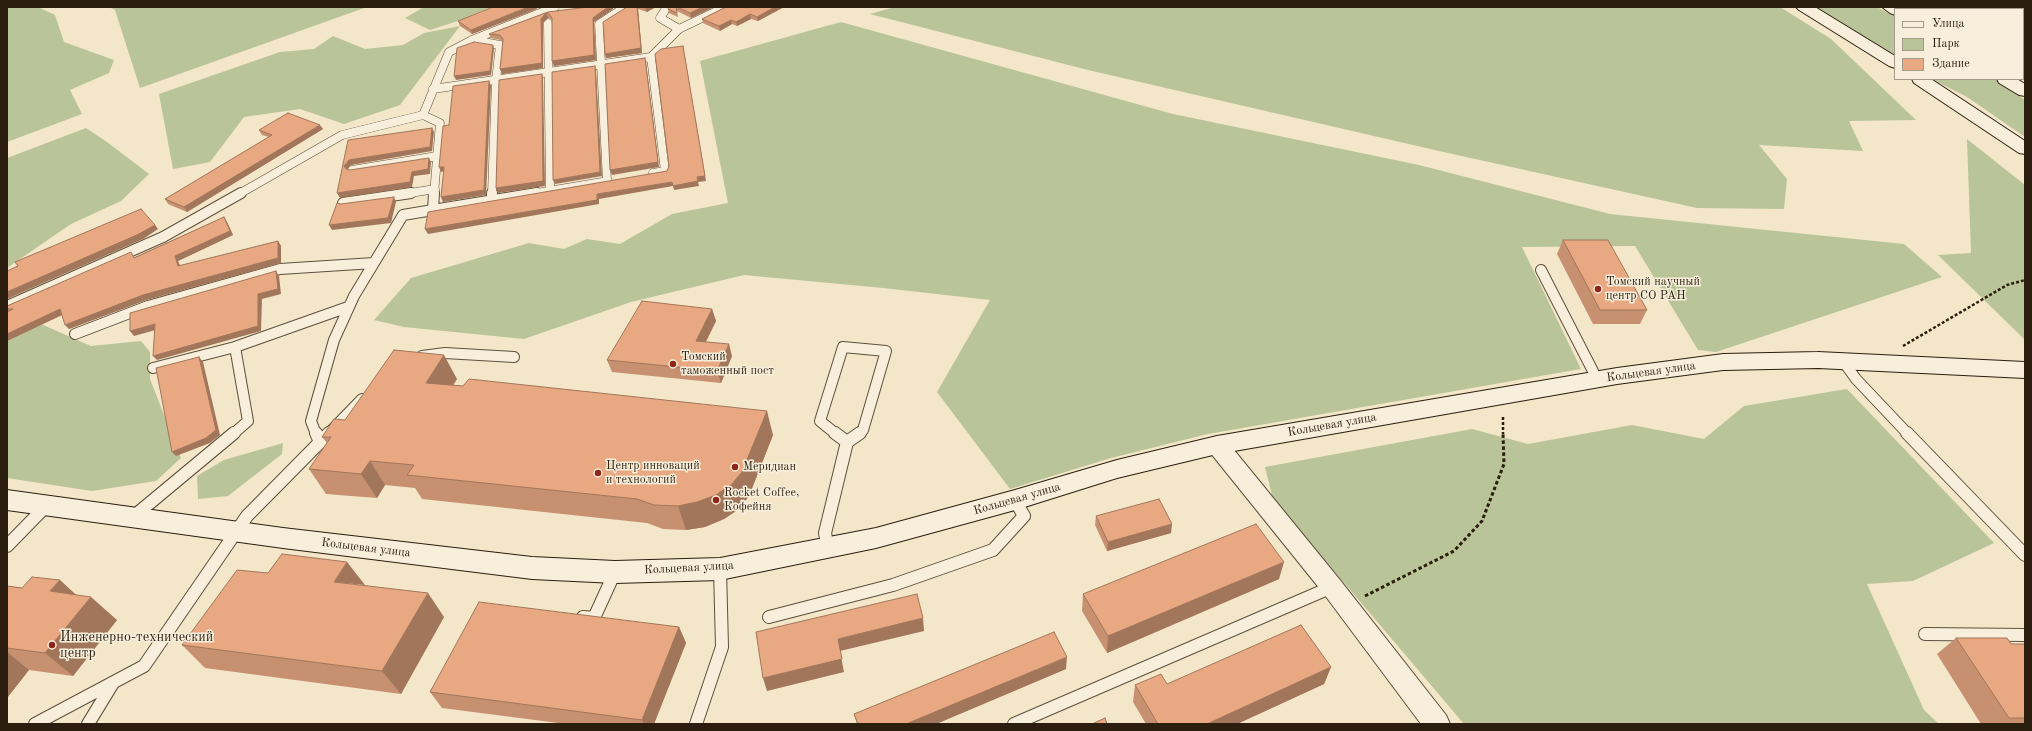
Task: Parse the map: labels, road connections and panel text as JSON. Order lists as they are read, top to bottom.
{
  "streets": {
    "street": ["Кольцевая улица"]
  },
  "places": [
    "Томский научный центр СО РАН",
    "Томский таможенный пост",
    "Меридиан",
    "Центр инноваций и технологий",
    "Rocket Coffee, Кофейня",
    "Инженерно-технический центр"
  ],
  "legend": ["Улица", "Парк", "Здание"]
}
